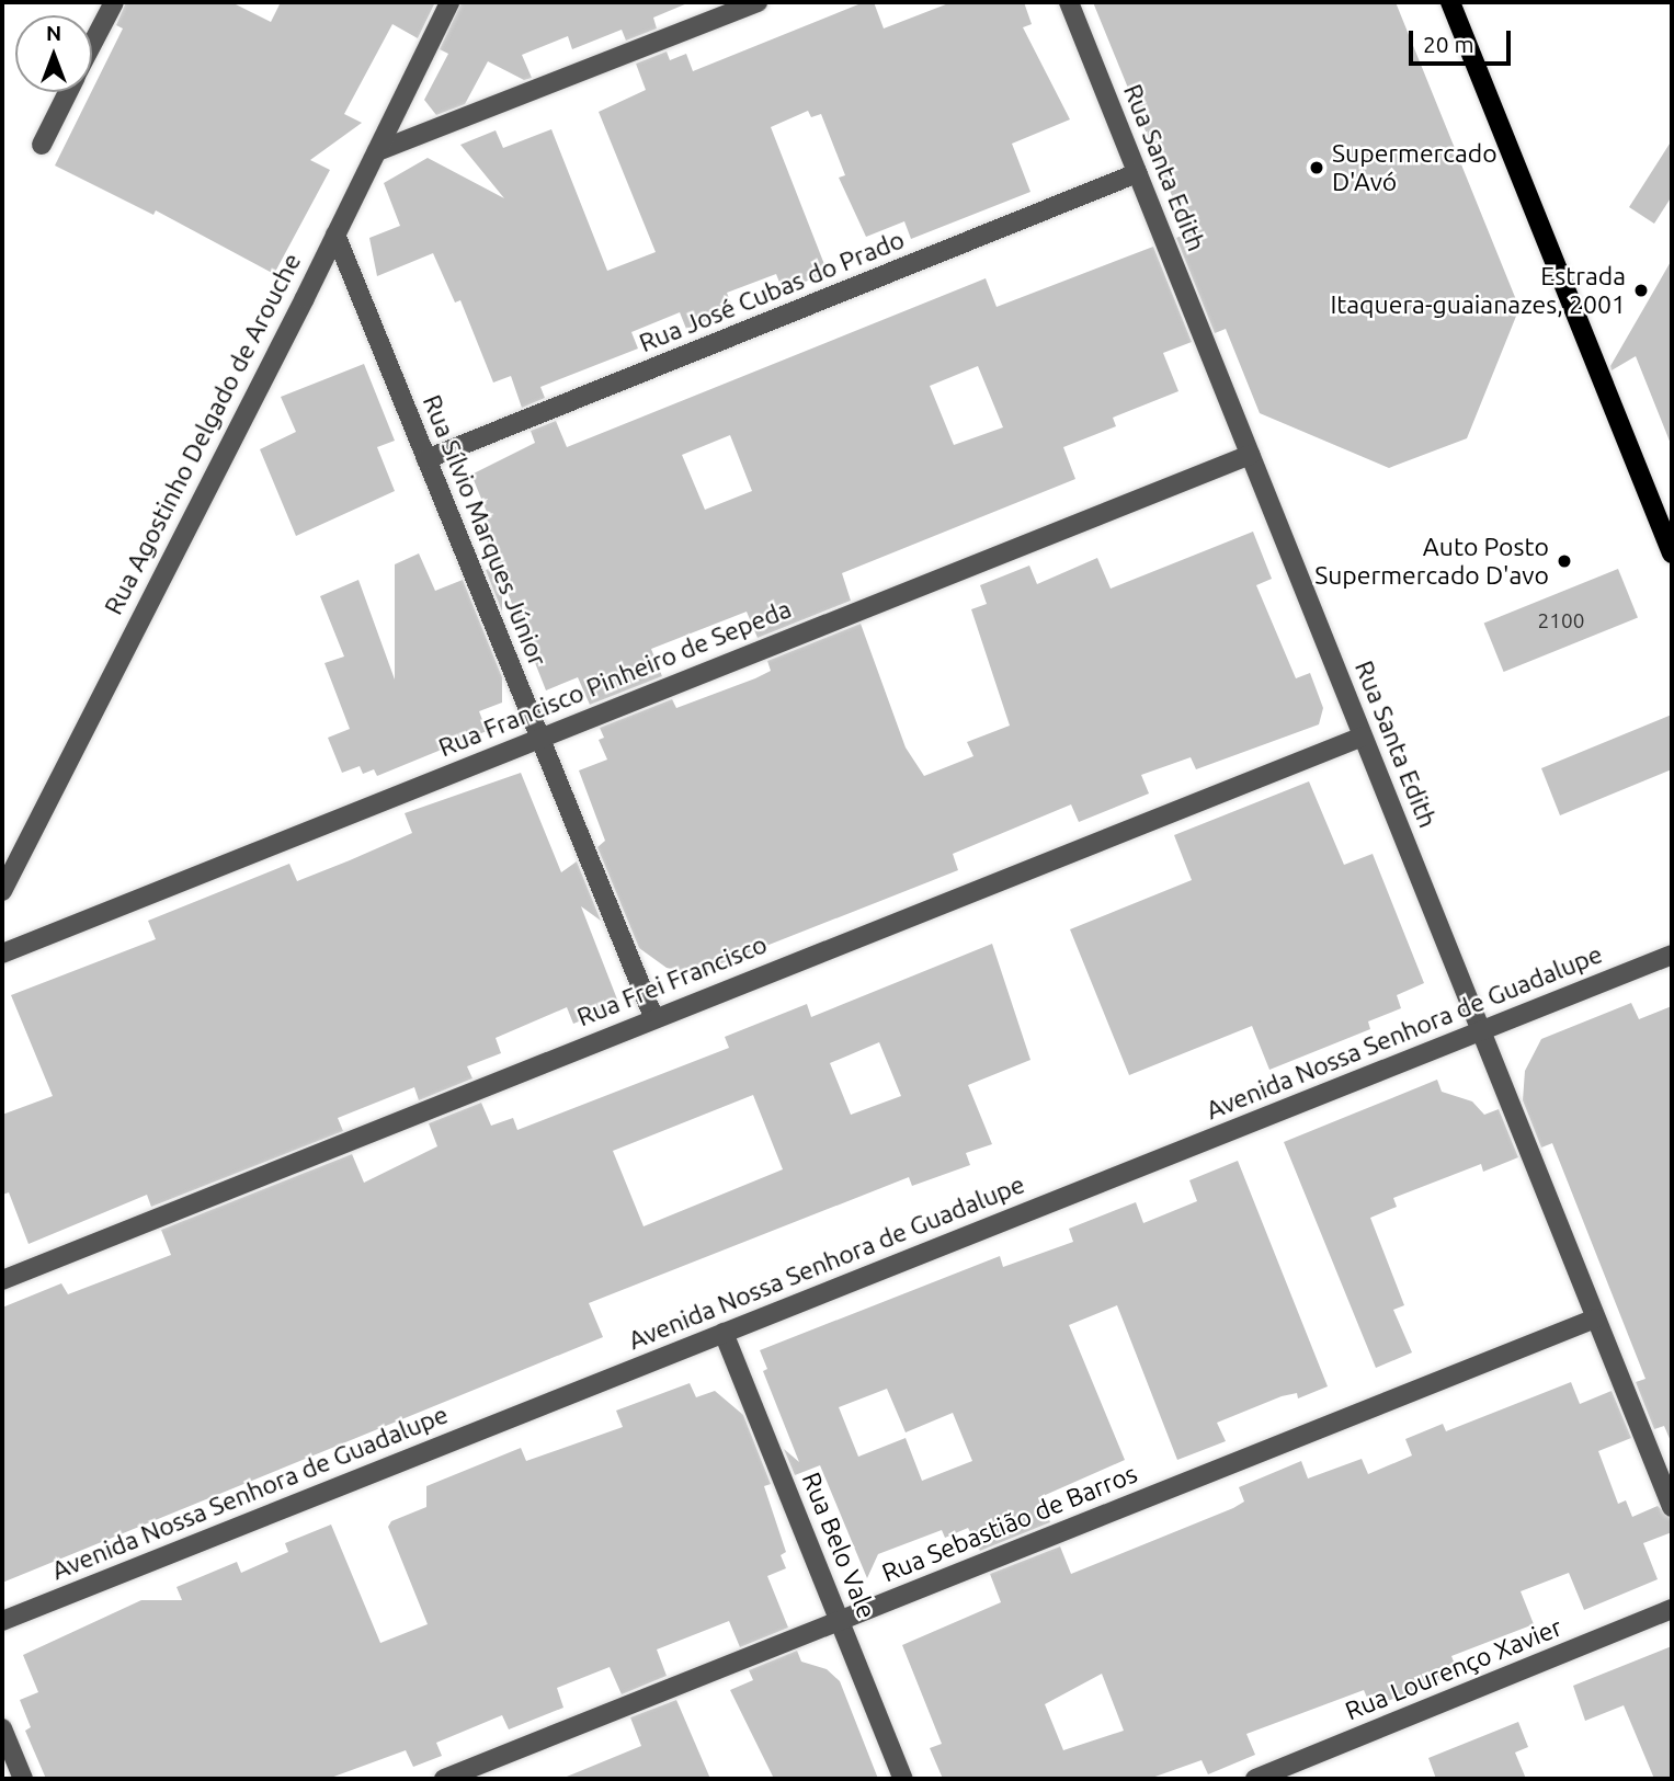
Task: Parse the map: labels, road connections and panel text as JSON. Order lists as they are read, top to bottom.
{
  "streets": {
    "street": [
      "Rua Santa Edith",
      "Rua José Cubas do Prado",
      "Rua Agostinho Delgado de Arouche",
      "Rua Sílvio Marques Júnior",
      "Rua Francisco Pinheiro de Sepeda",
      "Rua Frei Francisco",
      "Avenida Nossa Senhora de Guadalupe",
      "Rua Sebastião de Barros",
      "Rua Belo Vale",
      "Rua Lourenço Xavier"
    ]
  },
  "crossings": [
    ["Rua Santa Edith", "Rua José Cubas do Prado"],
    ["Rua Santa Edith", "Rua Francisco Pinheiro de Sepeda"],
    ["Rua Santa Edith", "Rua Frei Francisco"],
    ["Rua Santa Edith", "Avenida Nossa Senhora de Guadalupe"],
    ["Rua Santa Edith", "Rua Sebastião de Barros"],
    ["Rua José Cubas do Prado", "Rua Sílvio Marques Júnior"],
    ["Rua Agostinho Delgado de Arouche", "Rua Sílvio Marques Júnior"],
    ["Rua Sílvio Marques Júnior", "Rua Francisco Pinheiro de Sepeda"],
    ["Rua Sílvio Marques Júnior", "Rua Frei Francisco"],
    ["Avenida Nossa Senhora de Guadalupe", "Rua Belo Vale"],
    ["Rua Sebastião de Barros", "Rua Belo Vale"]
  ],
  "places": ["Supermercado D'Avó", "Estrada Itaquera-guaianazes, 2001", "Auto Posto Supermercado D'avo"],
  "house_numbers": ["2100"],
  "scale_bar": "20 m",
  "north": "top"
}
